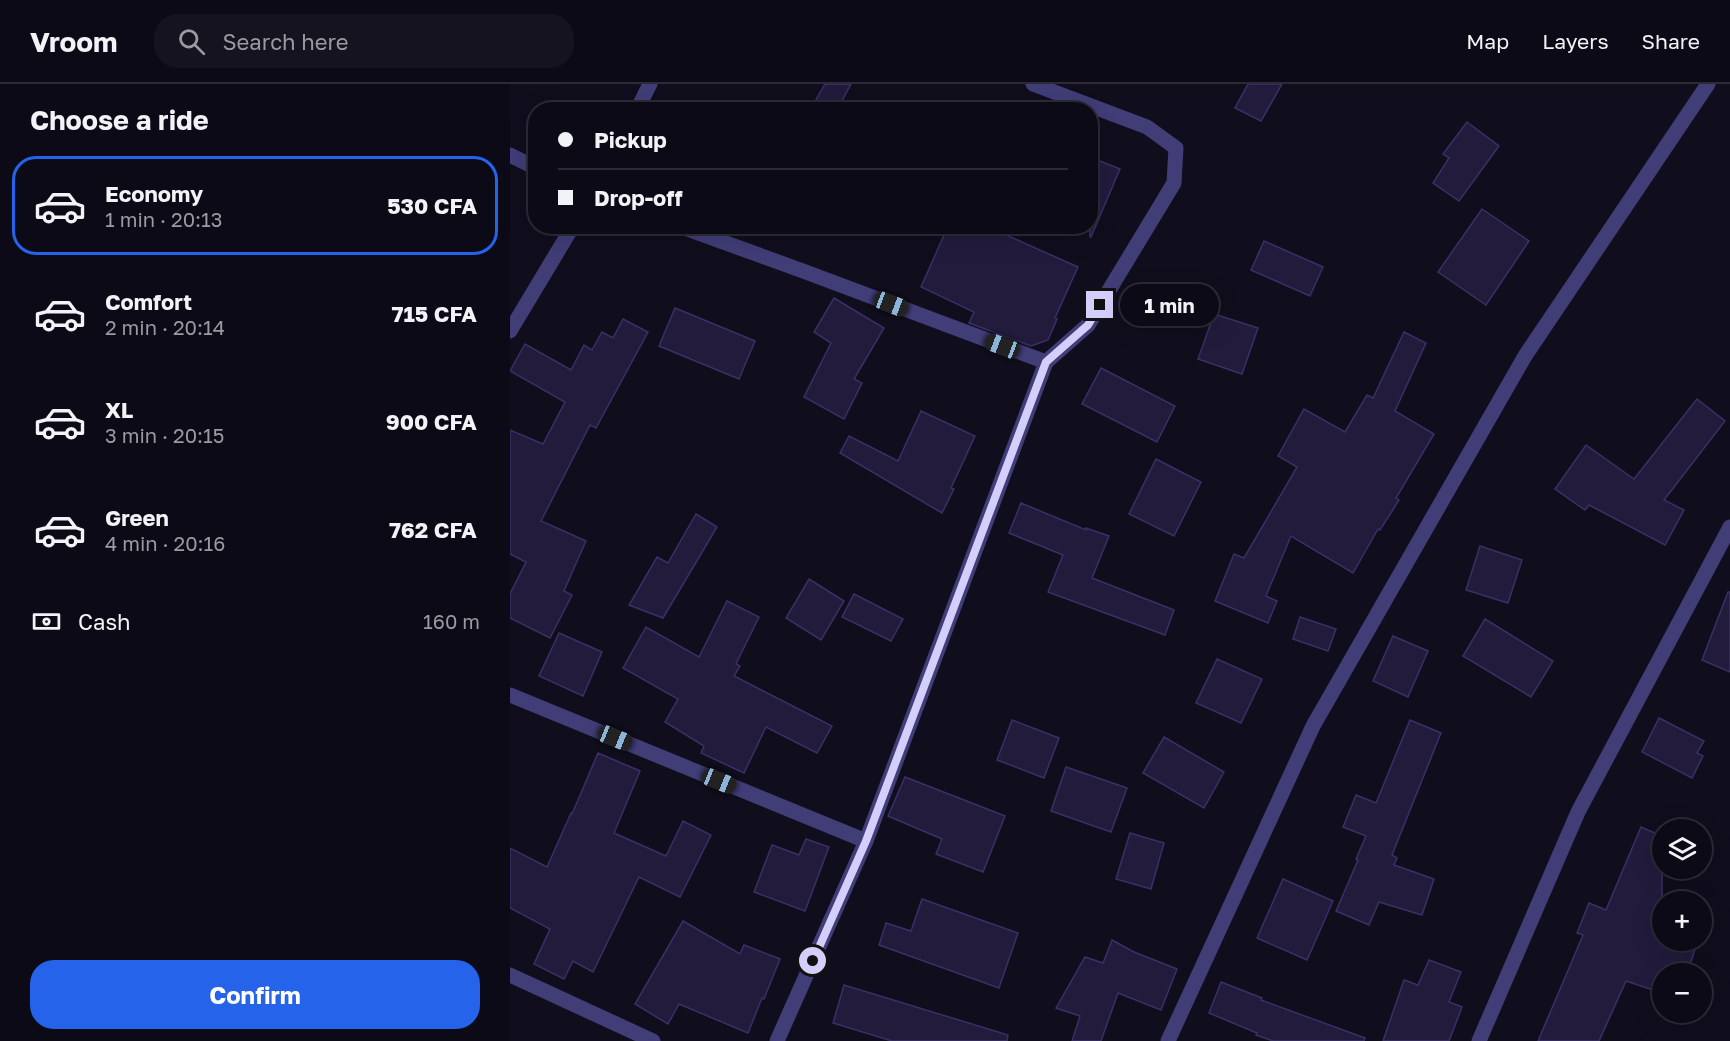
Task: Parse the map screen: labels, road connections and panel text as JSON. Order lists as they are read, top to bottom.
{
  "page": {
    "header": "Vroom",
    "search": "Search here",
    "nav": ["Map", "Layers", "Share"],
    "heading": "Choose a ride",
    "banner": ["Pickup", "Drop-off"],
    "list": [
      {
        "name": "Economy",
        "note": "1 min · 20:13",
        "value": "530 CFA"
      },
      {
        "name": "Comfort",
        "note": "2 min · 20:14",
        "value": "715 CFA"
      },
      {
        "name": "XL",
        "note": "3 min · 20:15",
        "value": "900 CFA"
      },
      {
        "name": "Green",
        "note": "4 min · 20:16",
        "value": "762 CFA"
      }
    ],
    "bubble": "1 min",
    "pay": ["Cash", "160 m"],
    "map_buttons": ["+", "−"],
    "buttons": "Confirm"
  }
}
